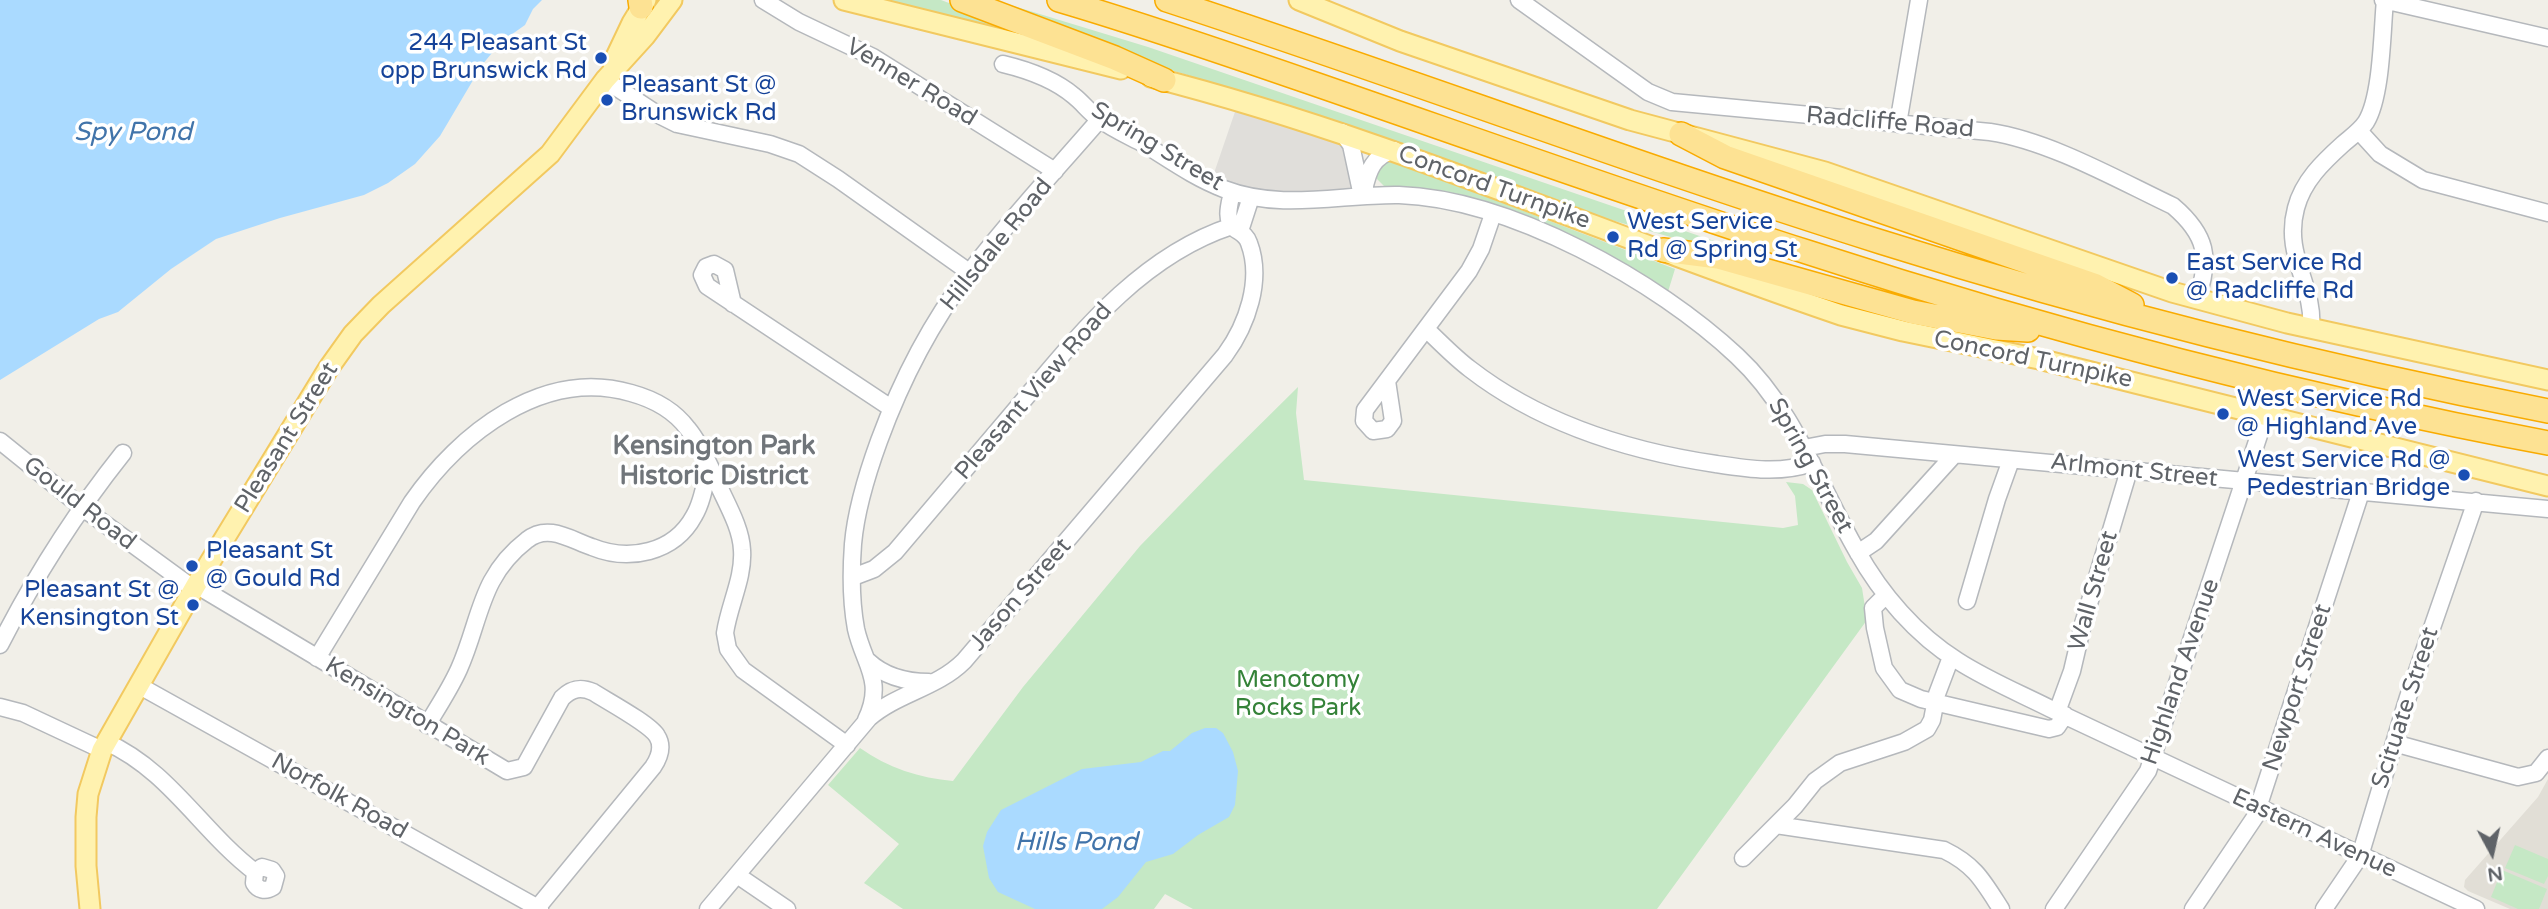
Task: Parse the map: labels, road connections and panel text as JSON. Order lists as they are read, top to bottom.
{
  "streets": {
    "highway": ["Concord Turnpike"],
    "main road": ["Pleasant Street"],
    "street": [
      "Venner Road",
      "Radcliffe Road",
      "Spring Street",
      "Hillsdale Road",
      "Pleasant View Road",
      "Arlmont Street",
      "Gould Road",
      "Wall Street",
      "Jason Street",
      "Highland Avenue",
      "Newport Street",
      "Scituate Street",
      "Kensington Park",
      "Norfolk Road",
      "Eastern Avenue"
    ]
  },
  "crossings": [
    ["Venner Road", "Hillsdale Road"],
    ["Spring Street", "Hillsdale Road"],
    ["Spring Street", "Arlmont Street"],
    ["Spring Street", "Wall Street"],
    ["Spring Street", "Jason Street"],
    ["Spring Street", "Highland Avenue"],
    ["Spring Street", "Eastern Avenue"],
    ["Concord Turnpike", "Highland Avenue"],
    ["Hillsdale Road", "Pleasant View Road"],
    ["Hillsdale Road", "Jason Street"],
    ["Pleasant View Road", "Jason Street"],
    ["Pleasant Street", "Gould Road"],
    ["Pleasant Street", "Kensington Park"],
    ["Pleasant Street", "Norfolk Road"],
    ["Arlmont Street", "Wall Street"],
    ["Arlmont Street", "Highland Avenue"],
    ["Arlmont Street", "Newport Street"],
    ["Arlmont Street", "Scituate Street"],
    ["Gould Road", "Kensington Park"],
    ["Highland Avenue", "Eastern Avenue"],
    ["Newport Street", "Eastern Avenue"],
    ["Scituate Street", "Eastern Avenue"],
    ["Kensington Park", "Norfolk Road"]
  ],
  "districts": ["Kensington Park Historic District"],
  "water": ["Spy Pond", "Hills Pond"],
  "parks": ["Menotomy Rocks Park"],
  "places": [
    "244 Pleasant St opp Brunswick Rd",
    "Pleasant St @ Brunswick Rd",
    "West Service Rd @ Spring St",
    "East Service Rd @ Radcliffe Rd",
    "West Service Rd @ Highland Ave",
    "West Service Rd @ Pedestrian Bridge",
    "Pleasant St @ Gould Rd",
    "Pleasant St @ Kensington St"
  ],
  "north": "bottom"
}
